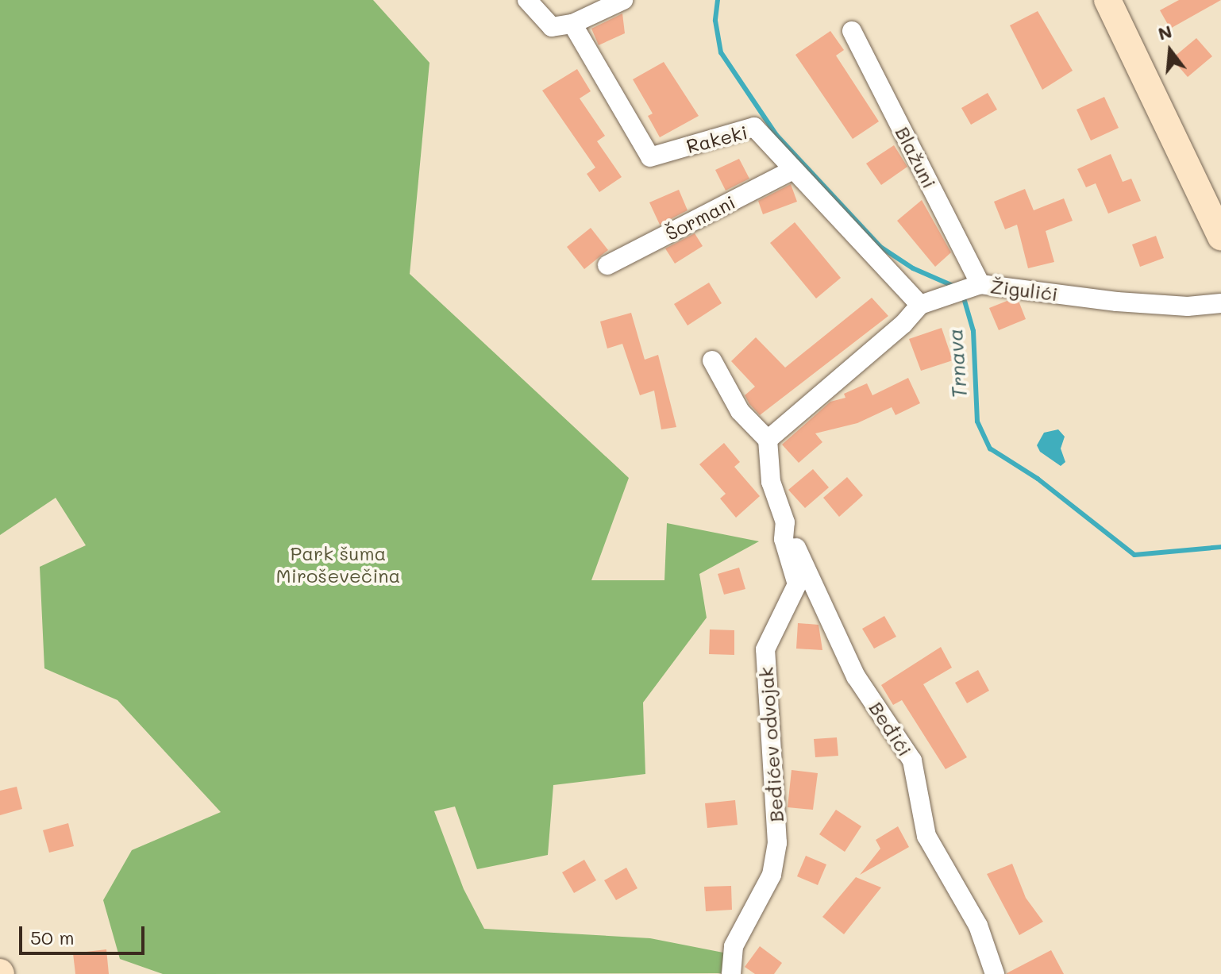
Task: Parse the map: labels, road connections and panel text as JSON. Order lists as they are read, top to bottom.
{
  "streets": {
    "street": [
      "Rakeki",
      "Blažuni",
      "Šormani",
      "Žigulići",
      "Beđići",
      "Beđićev odvojak"
    ]
  },
  "crossings": [
    ["Rakeki", "Šormani"],
    ["Rakeki", "Žigulići"],
    ["Blažuni", "Žigulići"],
    ["Žigulići", "Beđićev odvojak"],
    ["Beđići", "Beđićev odvojak"]
  ],
  "water": ["Trnava"],
  "parks": ["Park šuma Miroševečina"],
  "scale_bar": "50 m",
  "north": "top"
}
